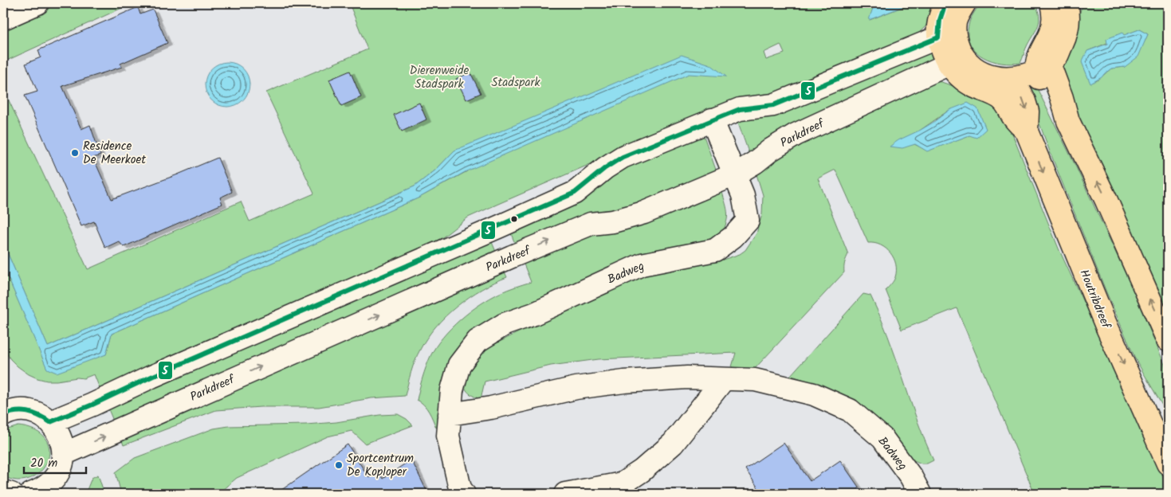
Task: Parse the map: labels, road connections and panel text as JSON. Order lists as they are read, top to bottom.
{
  "streets": {
    "main road": ["Houtribdreef"],
    "street": ["Parkdreef", "Badweg"]
  },
  "crossings": [
    ["Parkdreef", "Badweg"],
    ["Parkdreef", "Houtribdreef"]
  ],
  "parks": ["Dierenweide Stadspark", "Stadspark"],
  "places": ["Residence De Meerkoet", "Sportcentrum De Koploper"],
  "lines": ["transit line 5"],
  "scale_bar": "20 m"
}
